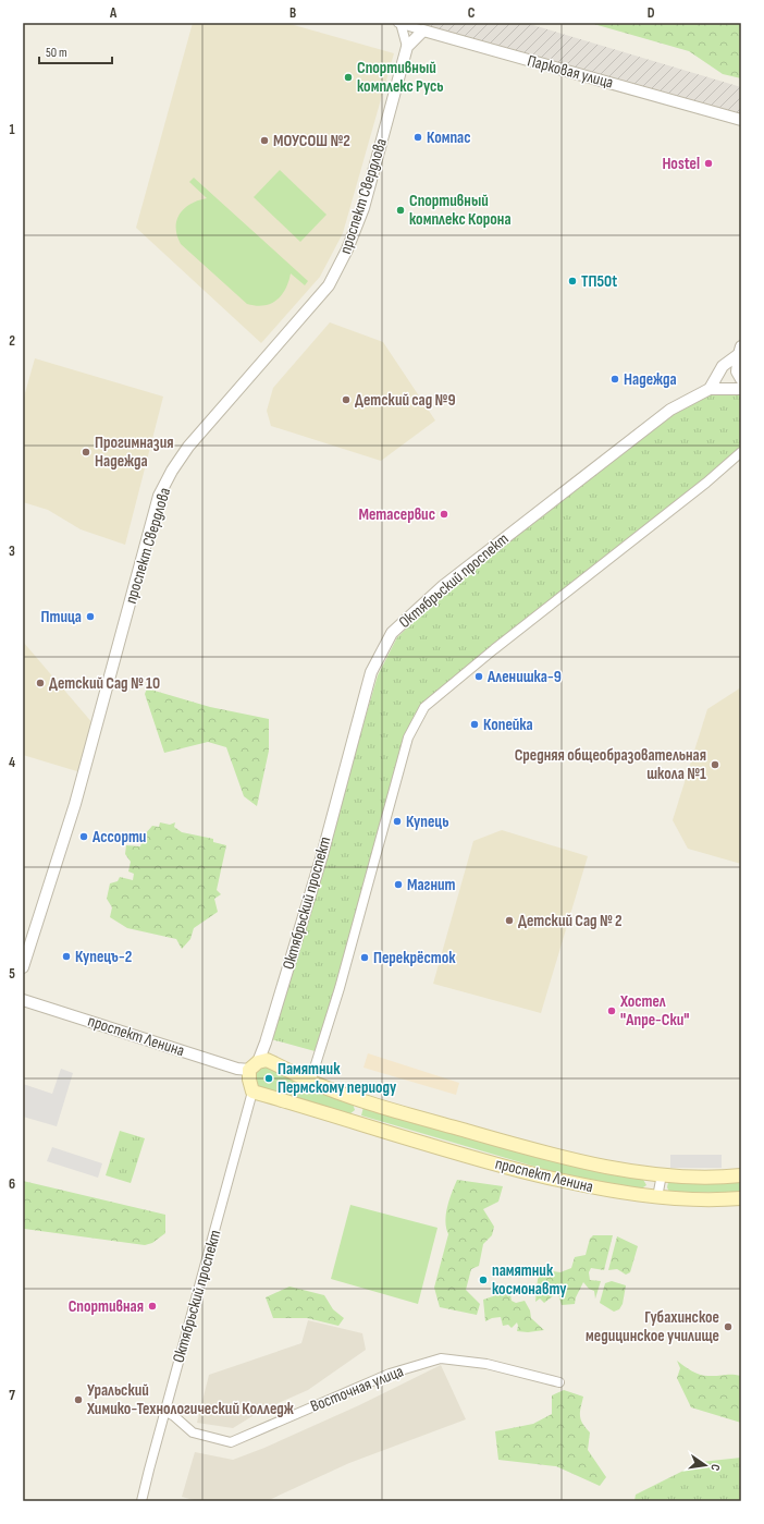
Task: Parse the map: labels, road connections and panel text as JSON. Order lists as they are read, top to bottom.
{
  "streets": {
    "main road": ["проспект Ленина"],
    "street": [
      "Парковая улица",
      "проспект Свердлова",
      "Октябрьский проспект",
      "Восточная улица"
    ]
  },
  "crossings": [
    ["Парковая улица", "проспект Свердлова"],
    ["Октябрьский проспект", "проспект Ленина"],
    ["Октябрьский проспект", "Восточная улица"]
  ],
  "places": [
    "Спортивный комплекс Русь",
    "Компас",
    "МОУСОШ №2",
    "Hostel",
    "Спортивный комплекс Корона",
    "ТП50t",
    "Надежда",
    "Детский сад №9",
    "Прогимназия Надежда",
    "Метасервис",
    "Птица",
    "Аленишка-9",
    "Детский Сад № 10",
    "Копейка",
    "Средняя общеобразовательная школа №1",
    "Купець",
    "Ассорти",
    "Магнит",
    "Детский Сад № 2",
    "Купецъ-2",
    "Перекрёсток",
    "Хостел \"Апре-Ски\"",
    "Памятник Пермскому периоду",
    "памятник космонавту",
    "Спортивная",
    "Губахинское медицинское училище",
    "Уральский Химико-Технологический Колледж"
  ],
  "scale_bar": "50 m",
  "north": "right",
  "grid": {
    "columns": [
      "A",
      "B",
      "C",
      "D"
    ],
    "rows": [
      "1",
      "2",
      "3",
      "4",
      "5",
      "6",
      "7"
    ]
  }
}
